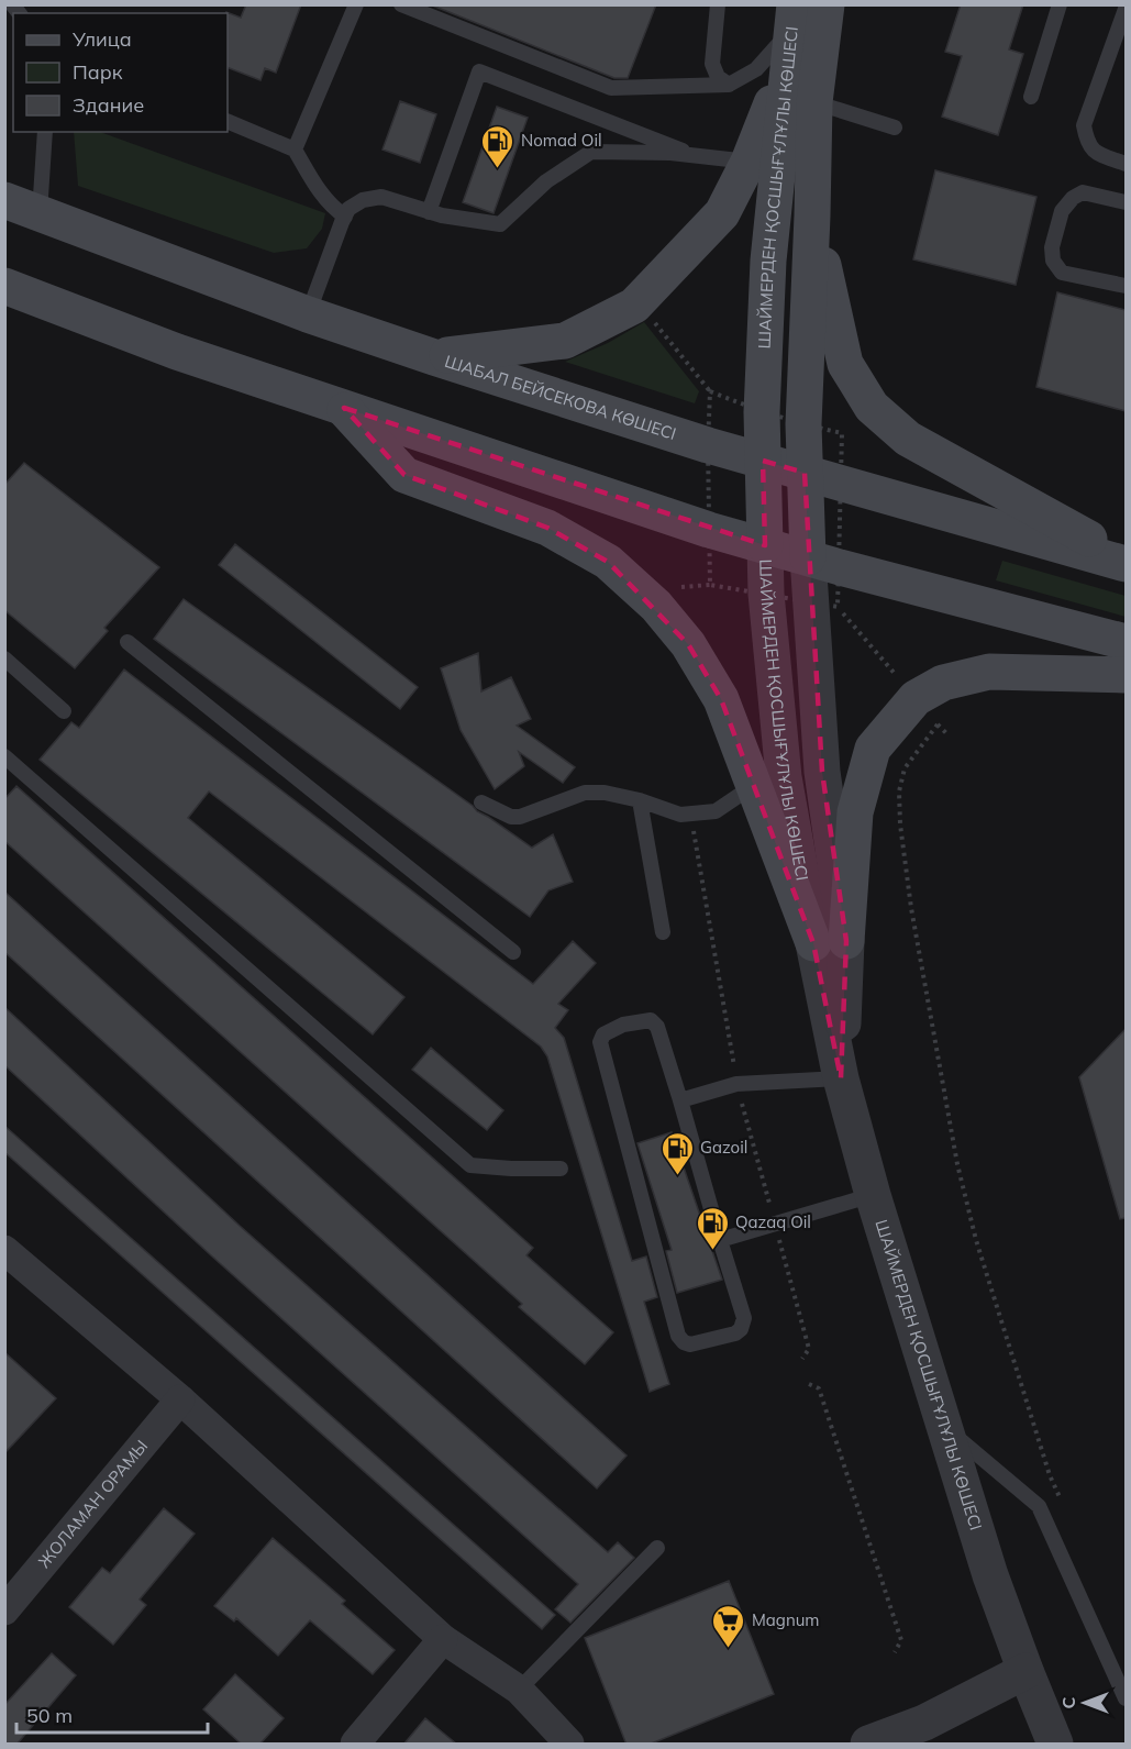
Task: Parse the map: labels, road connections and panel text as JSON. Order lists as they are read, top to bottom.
{
  "streets": {
    "main road": ["ШАЙМЕРДЕН ҚОСШЫҒҰЛҰЛЫ КӨШЕСІ", "ШАБАЛ БЕЙСЕКОВА КӨШЕСІ"],
    "street": ["ЖОЛАМАН ОРАМЫ"]
  },
  "crossings": [
    ["ШАЙМЕРДЕН ҚОСШЫҒҰЛҰЛЫ КӨШЕСІ", "ШАБАЛ БЕЙСЕКОВА КӨШЕСІ"]
  ],
  "places": {
    "fuel station": ["Nomad Oil", "Gazoil", "Qazaq Oil"],
    "supermarket": ["Magnum"]
  },
  "legend": ["Улица", "Парк", "Здание"],
  "scale_bar": "50 m",
  "north": "left"
}
